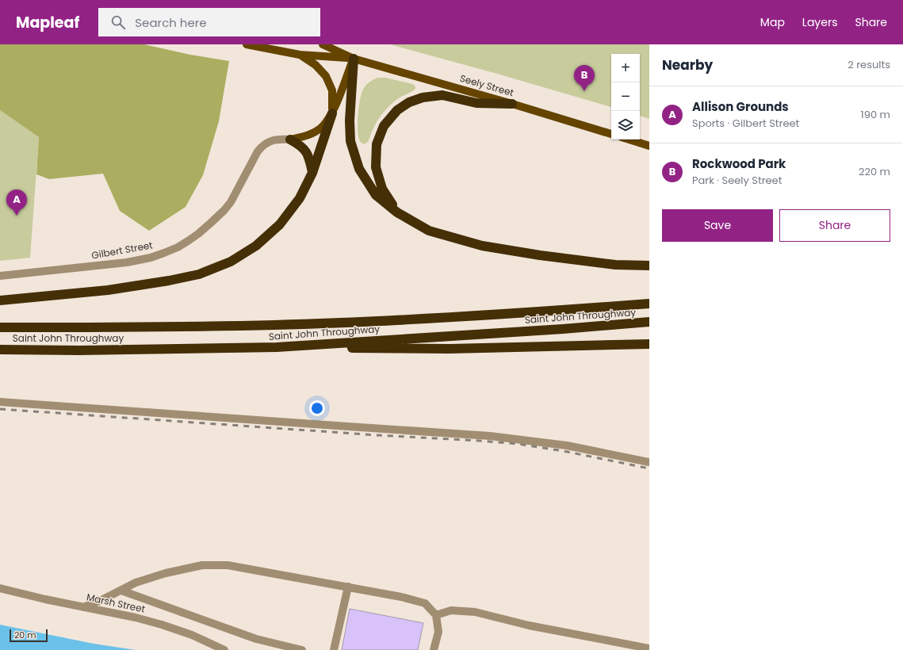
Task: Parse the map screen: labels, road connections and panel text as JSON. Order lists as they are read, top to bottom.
{
  "streets": {
    "highway": ["Saint John Throughway"],
    "main road": ["Seely Street"],
    "street": ["Gilbert Street", "Marsh Street"]
  },
  "scale_bar": "20 m",
  "page": {
    "header": "Mapleaf",
    "search": "Search here",
    "nav": ["Map", "Layers", "Share"],
    "heading": ["Nearby", "2 results"],
    "map_buttons": ["+", "−"],
    "pins": ["B", "A"],
    "list": [
      {
        "mark": "A",
        "name": "Allison Grounds",
        "note": "Sports · Gilbert Street",
        "value": "190 m"
      },
      {
        "mark": "B",
        "name": "Rockwood Park",
        "note": "Park · Seely Street",
        "value": "220 m"
      }
    ],
    "buttons": ["Save", "Share"],
    "scale": "20 m"
  }
}
